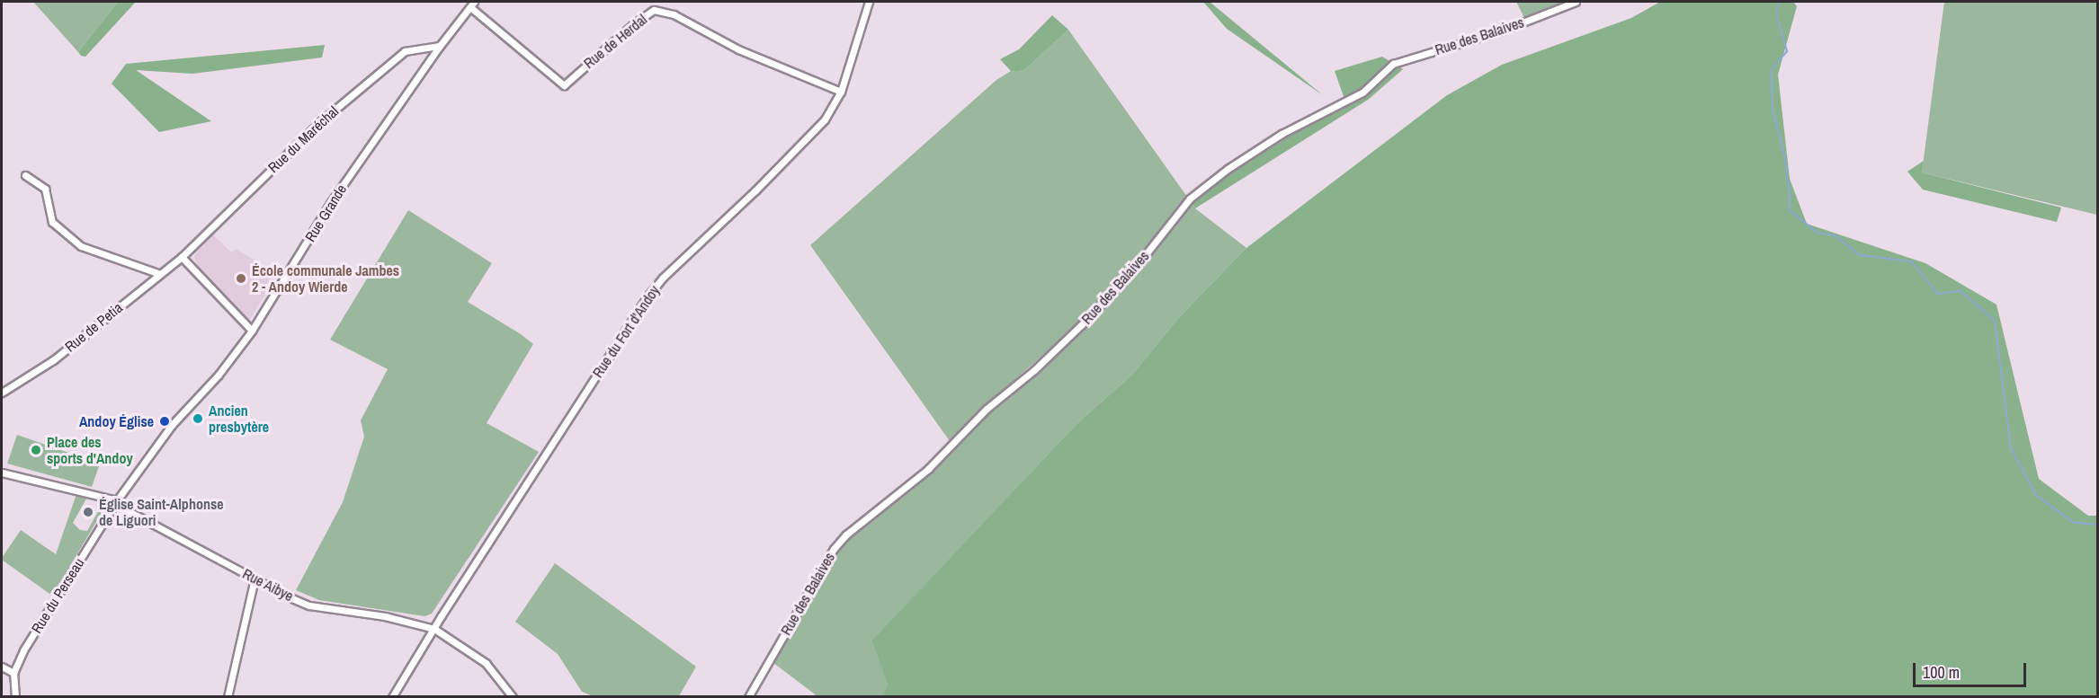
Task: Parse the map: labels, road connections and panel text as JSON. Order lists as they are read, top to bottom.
{
  "streets": {
    "street": [
      "Rue des Balaives",
      "Rue de Herdal",
      "Rue du Maréchal",
      "Rue Grande",
      "Rue de Petia",
      "Rue du Fort d'Andoy",
      "Rue Aibye",
      "Rue du Perseau"
    ]
  },
  "crossings": [
    ["Rue de Herdal", "Rue Grande"],
    ["Rue de Herdal", "Rue du Fort d'Andoy"],
    ["Rue du Maréchal", "Rue Grande"],
    ["Rue du Maréchal", "Rue de Petia"],
    ["Rue Grande", "Rue Aibye"],
    ["Rue Grande", "Rue du Perseau"],
    ["Rue du Fort d'Andoy", "Rue Aibye"],
    ["Rue Aibye", "Rue du Perseau"]
  ],
  "places": [
    "École communale Jambes 2 - Andoy Wierde",
    "Ancien presbytère",
    "Andoy Église",
    "Place des sports d'Andoy",
    "Église Saint-Alphonse de Liguori"
  ],
  "scale_bar": "100 m"
}
